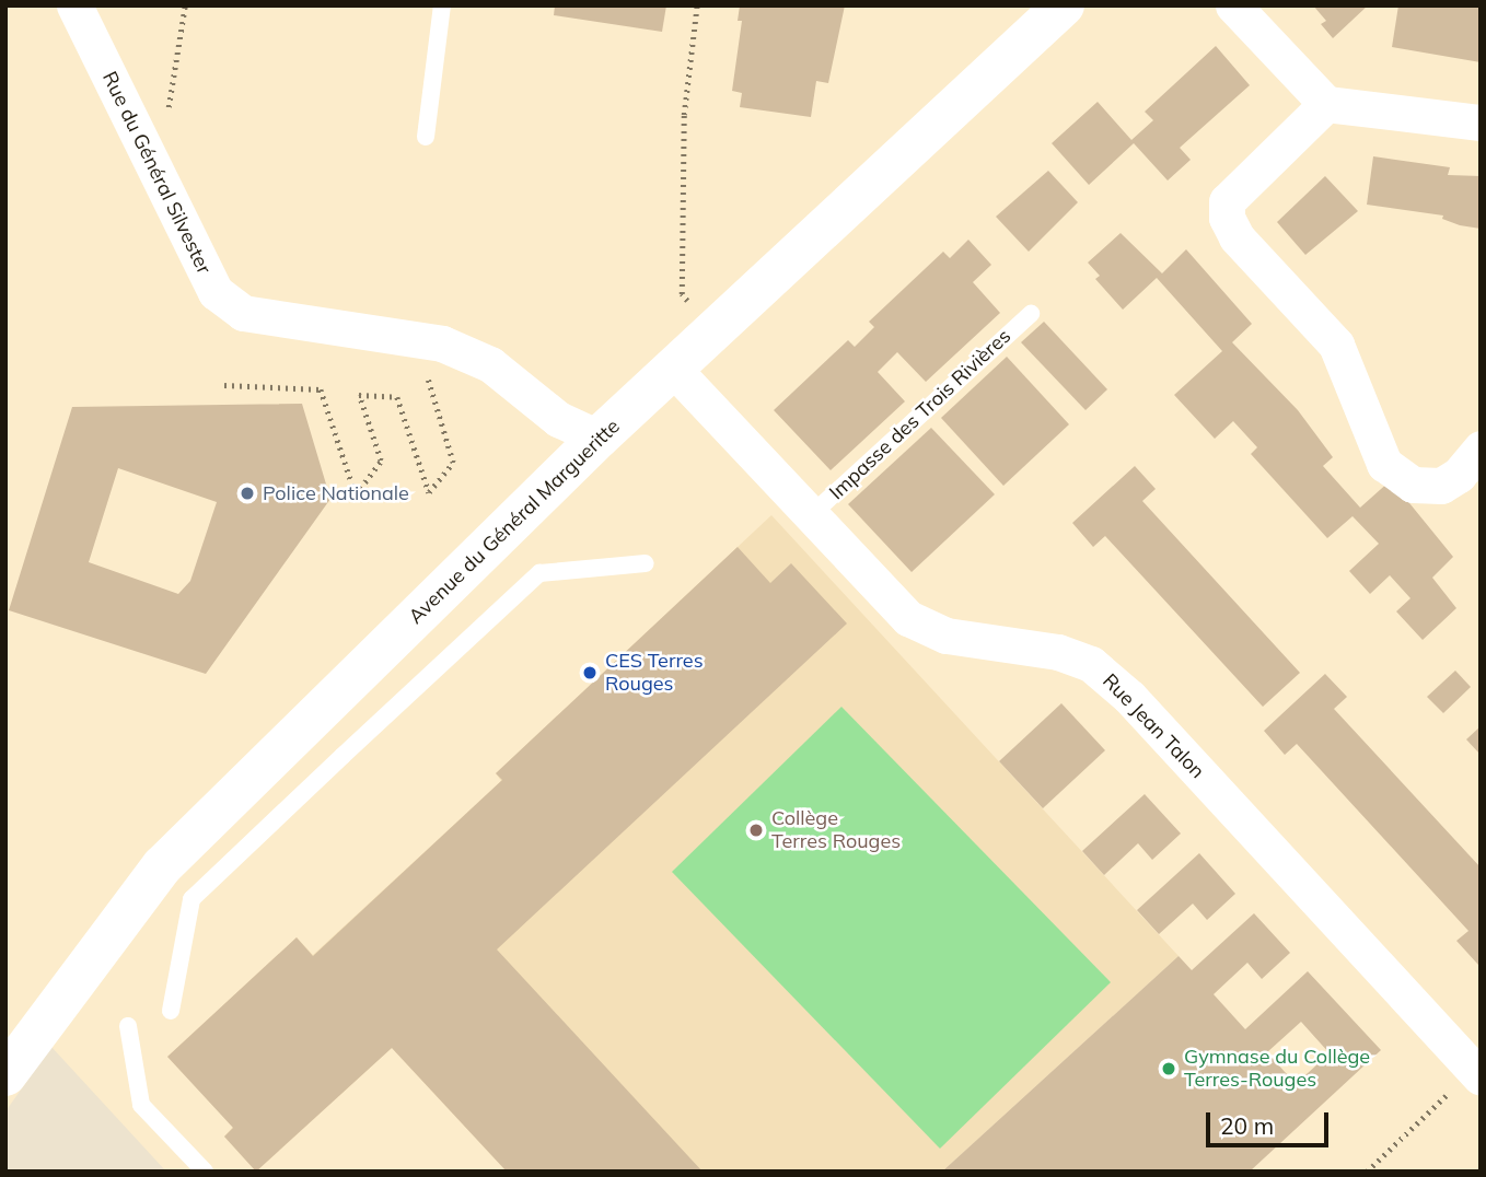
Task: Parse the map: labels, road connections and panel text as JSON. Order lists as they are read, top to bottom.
{
  "streets": {
    "street": ["Rue du Général Silvester", "Avenue du Général Margueritte", "Rue Jean Talon"],
    "lane": ["Impasse des Trois Rivières"]
  },
  "crossings": [
    ["Rue du Général Silvester", "Avenue du Général Margueritte"],
    ["Impasse des Trois Rivières", "Rue Jean Talon"],
    ["Avenue du Général Margueritte", "Rue Jean Talon"]
  ],
  "places": [
    "Police Nationale",
    "CES Terres Rouges",
    "Collège Terres Rouges",
    "Gymnase du Collège Terres-Rouges"
  ],
  "scale_bar": "20 m"
}
